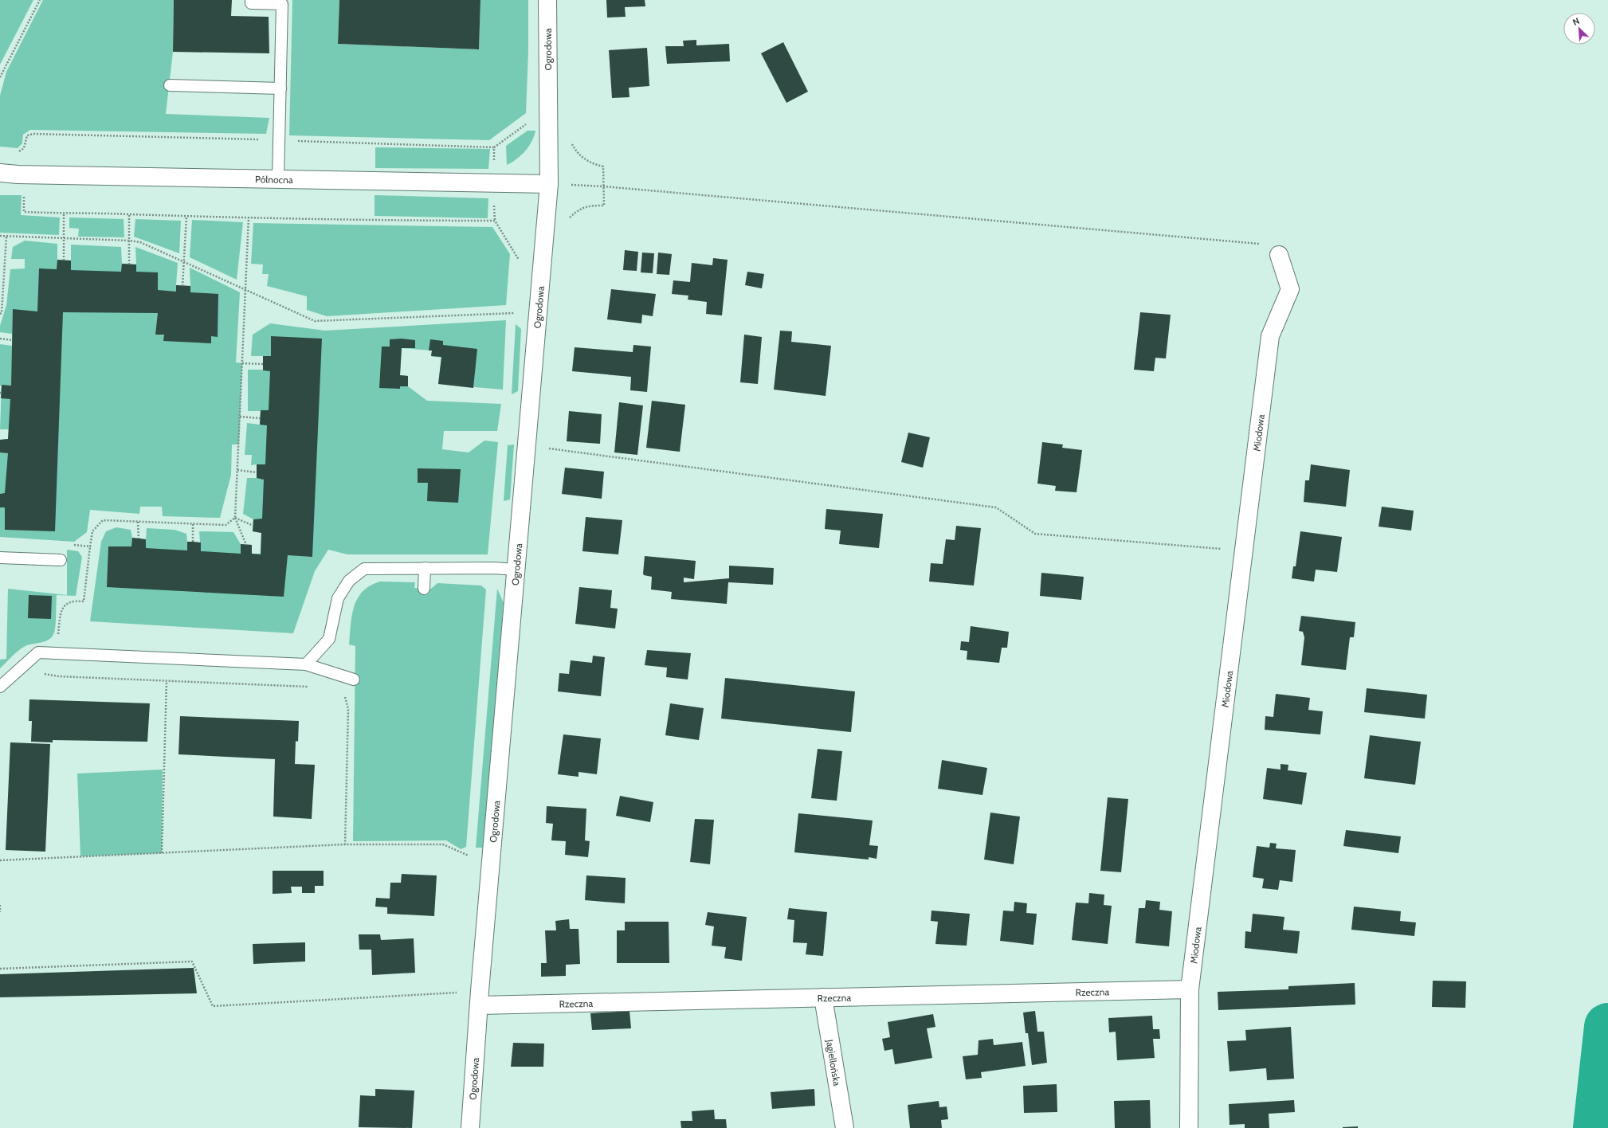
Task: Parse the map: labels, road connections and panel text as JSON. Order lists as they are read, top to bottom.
{
  "streets": {
    "street": [
      "Ogrodowa",
      "Północna",
      "Miodowa",
      "Rzeczna",
      "Jagiellońska"
    ]
  },
  "crossings": [
    ["Ogrodowa", "Północna"],
    ["Ogrodowa", "Rzeczna"],
    ["Miodowa", "Rzeczna"],
    ["Rzeczna", "Jagiellońska"]
  ],
  "north": "top left"
}
